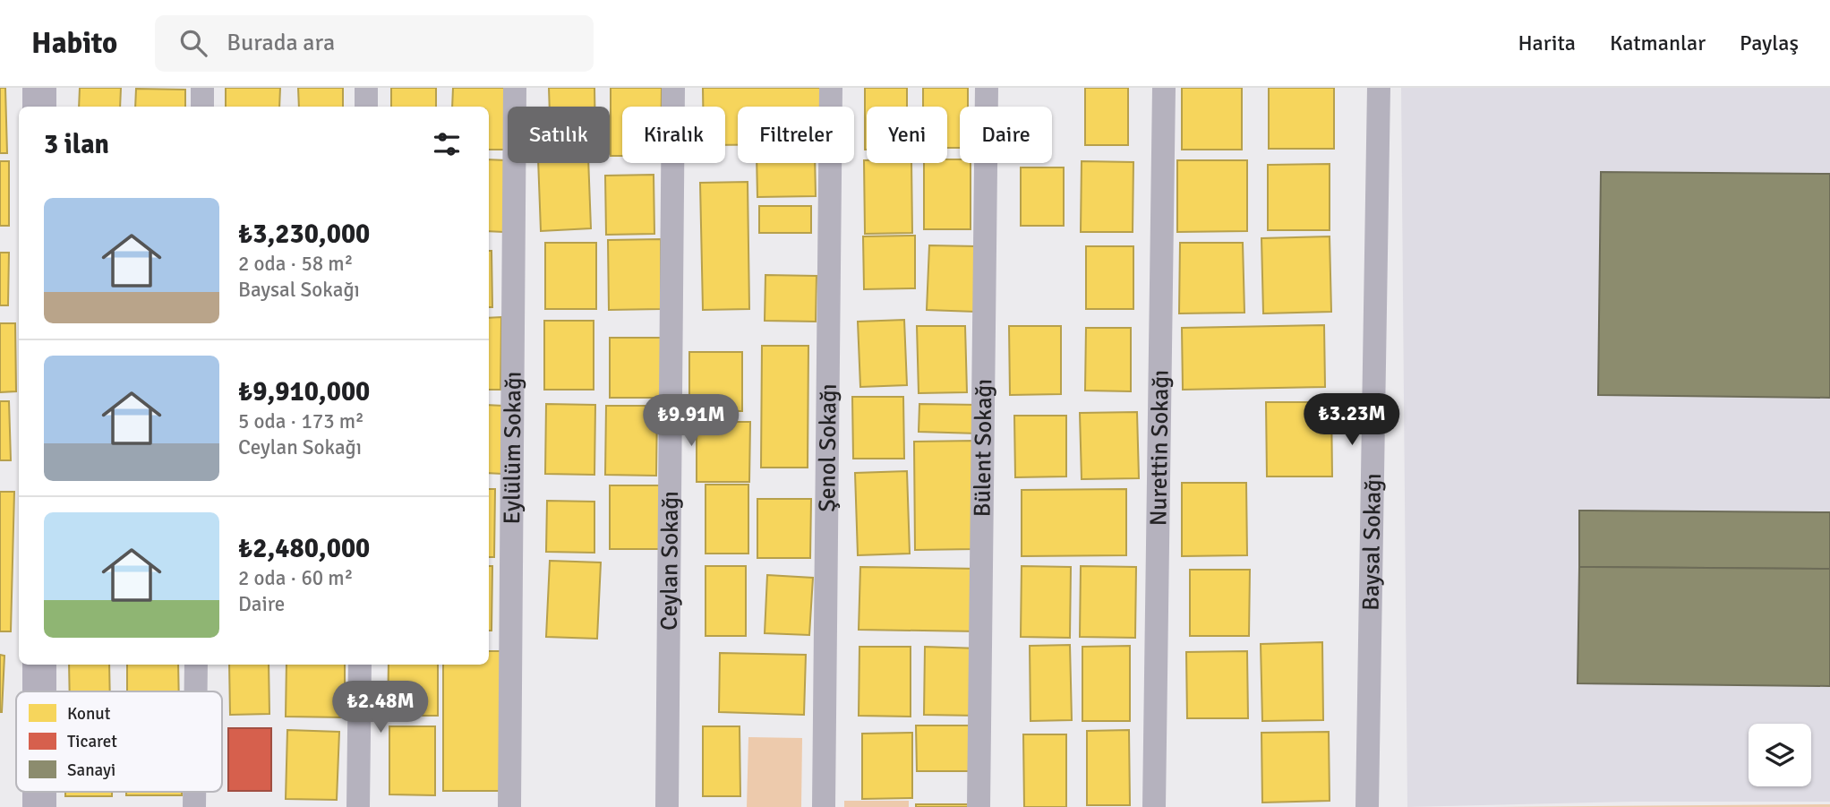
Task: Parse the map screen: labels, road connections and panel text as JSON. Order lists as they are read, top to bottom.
{
  "streets": {
    "street": [
      "Eylülüm Sokağı",
      "Şenol Sokağı",
      "Bülent Sokağı",
      "Nurettin Sokağı",
      "Baysal Sokağı",
      "Ceylan Sokağı"
    ]
  },
  "legend": ["Konut", "Ticaret", "Sanayi"],
  "page": {
    "header": "Habito",
    "search": "Burada ara",
    "nav": ["Harita", "Katmanlar", "Paylaş"],
    "chip": [
      "Satılık",
      "Kiralık",
      "Filtreler",
      "Yeni",
      "Daire"
    ],
    "heading": "3 ilan",
    "list": [
      {
        "name": "₺3,230,000",
        "note": "2 oda · 58 m² · Baysal Sokağı"
      },
      {
        "name": "₺9,910,000",
        "note": "5 oda · 173 m² · Ceylan Sokağı"
      },
      {
        "name": "₺2,480,000",
        "note": "2 oda · 60 m² · Daire"
      }
    ],
    "price": ["₺3.23M", "₺9.91M", "₺2.48M"]
  }
}
